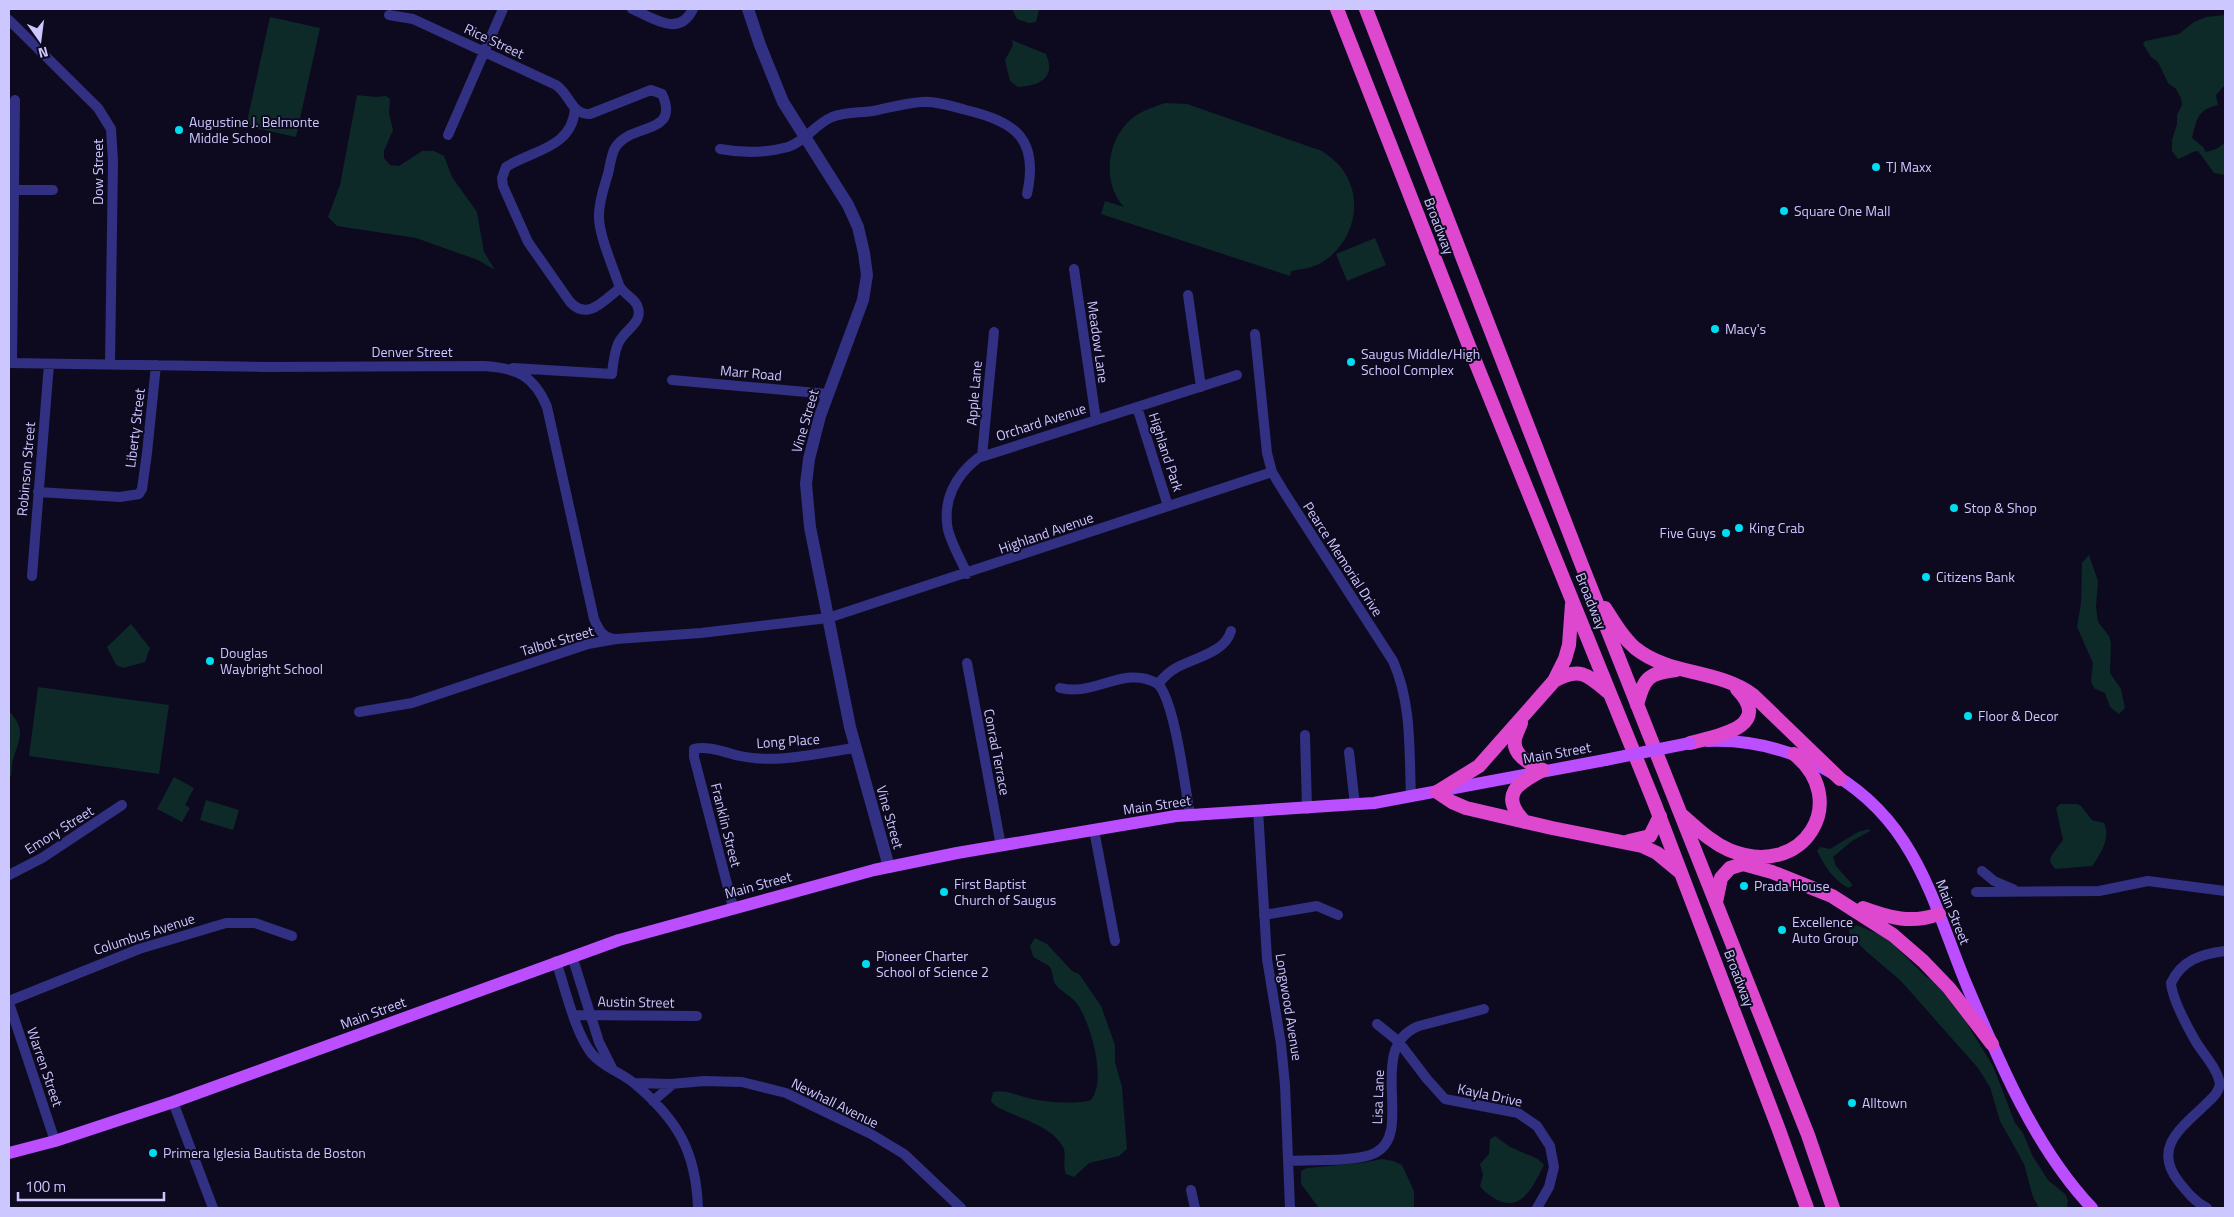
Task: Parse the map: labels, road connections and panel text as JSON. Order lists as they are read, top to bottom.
{
  "streets": {
    "highway": ["Broadway"],
    "main road": ["Main Street"],
    "street": [
      "Rice Street",
      "Dow Street",
      "Meadow Lane",
      "Denver Street",
      "Marr Road",
      "Apple Lane",
      "Vine Street",
      "Orchard Avenue",
      "Liberty Street",
      "Highland Park",
      "Robinson Street",
      "Highland Avenue",
      "Pearce Memorial Drive",
      "Talbot Street",
      "Long Place",
      "Conrad Terrace",
      "Franklin Street",
      "Emory Street",
      "Columbus Avenue",
      "Austin Street",
      "Longwood Avenue",
      "Warren Street",
      "Kayla Drive",
      "Lisa Lane",
      "Newhall Avenue"
    ]
  },
  "crossings": [
    ["Dow Street", "Denver Street"],
    ["Meadow Lane", "Orchard Avenue"],
    ["Denver Street", "Liberty Street"],
    ["Denver Street", "Robinson Street"],
    ["Denver Street", "Talbot Street"],
    ["Marr Road", "Vine Street"],
    ["Apple Lane", "Orchard Avenue"],
    ["Vine Street", "Highland Avenue"],
    ["Vine Street", "Talbot Street"],
    ["Vine Street", "Long Place"],
    ["Vine Street", "Main Street"],
    ["Orchard Avenue", "Highland Park"],
    ["Orchard Avenue", "Highland Avenue"],
    ["Liberty Street", "Robinson Street"],
    ["Highland Park", "Highland Avenue"],
    ["Highland Avenue", "Pearce Memorial Drive"],
    ["Highland Avenue", "Talbot Street"],
    ["Pearce Memorial Drive", "Main Street"],
    ["Long Place", "Franklin Street"],
    ["Conrad Terrace", "Main Street"],
    ["Main Street", "Franklin Street"],
    ["Main Street", "Longwood Avenue"],
    ["Main Street", "Warren Street"],
    ["Columbus Avenue", "Warren Street"],
    ["Longwood Avenue", "Lisa Lane"],
    ["Kayla Drive", "Lisa Lane"]
  ],
  "places": [
    "Augustine J. Belmonte Middle School",
    "TJ Maxx",
    "Square One Mall",
    "Macy's",
    "Saugus Middle/High School Complex",
    "Stop & Shop",
    "King Crab",
    "Five Guys",
    "Citizens Bank",
    "Douglas Waybright School",
    "Floor & Decor",
    "Prada House",
    "First Baptist Church of Saugus",
    "Excellence Auto Group",
    "Pioneer Charter School of Science 2",
    "Alltown",
    "Primera Iglesia Bautista de Boston"
  ],
  "scale_bar": "100 m",
  "north": "bottom"
}
